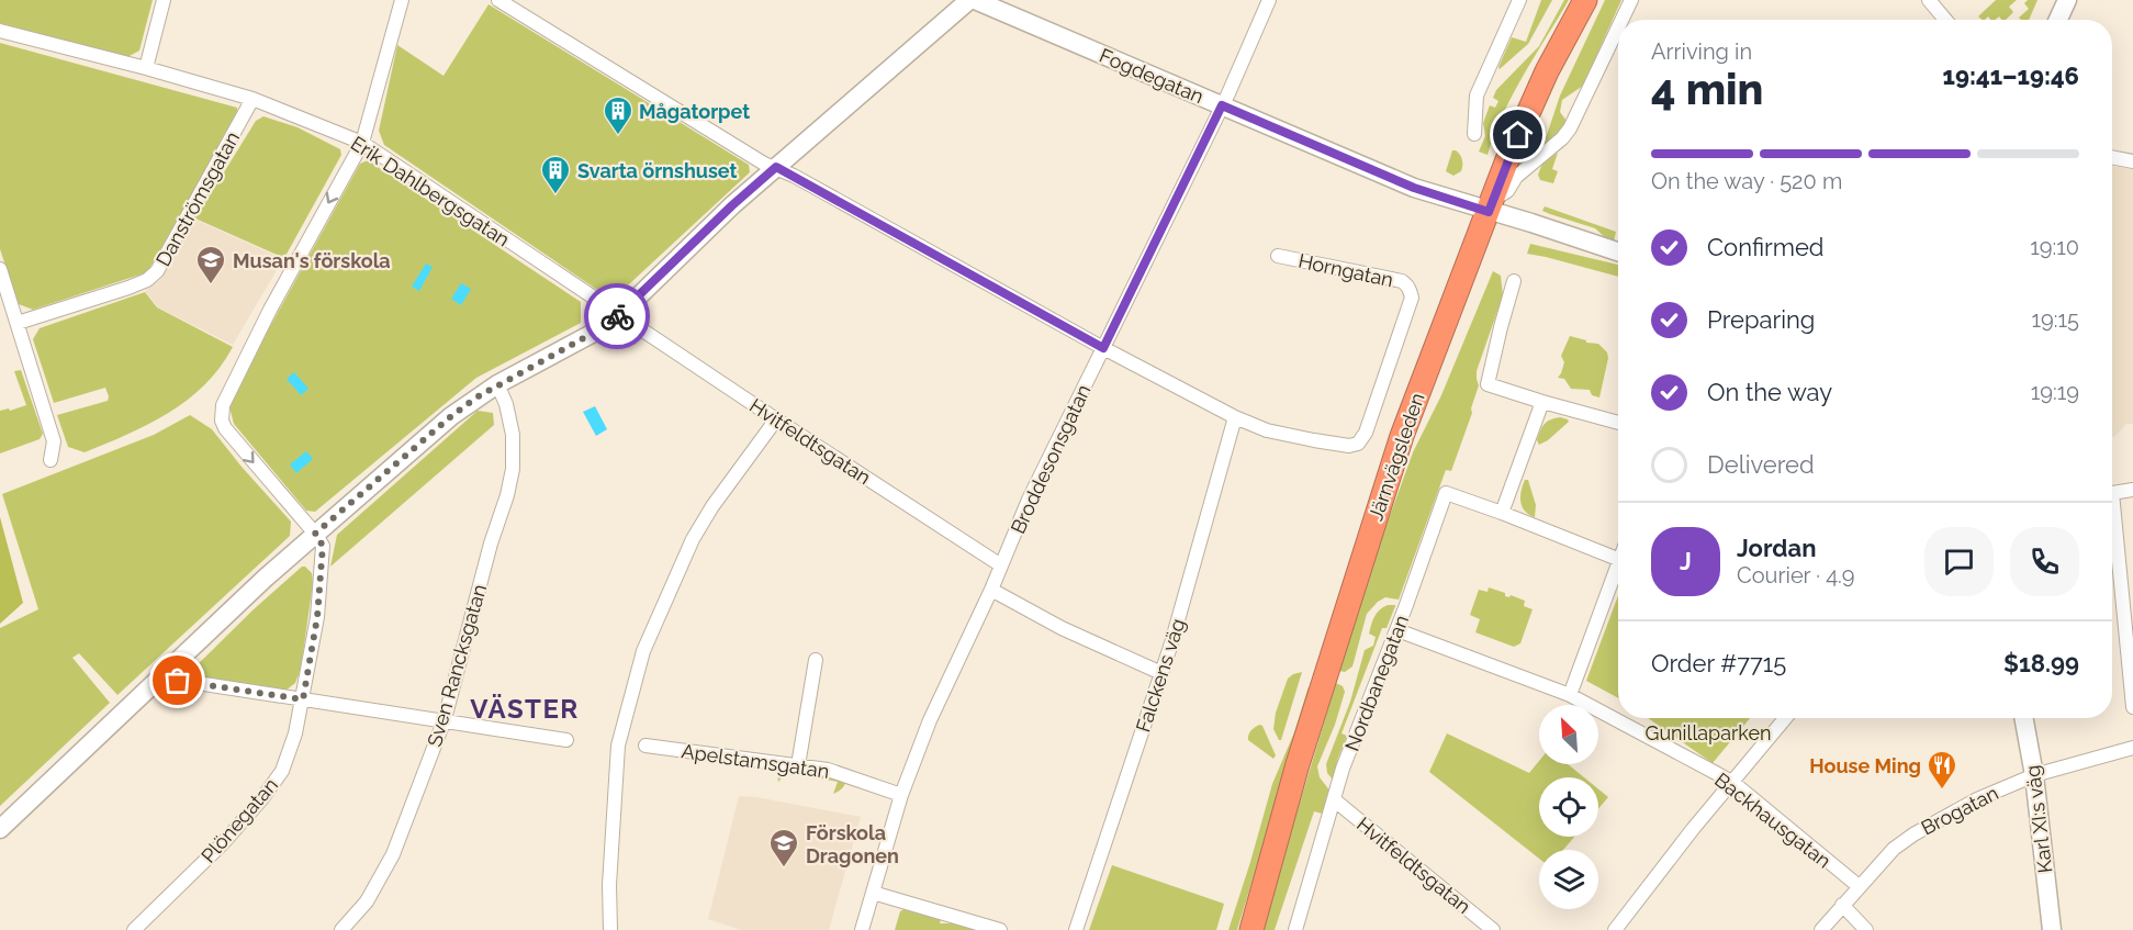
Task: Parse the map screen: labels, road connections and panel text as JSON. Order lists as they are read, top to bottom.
{
  "streets": {
    "highway": ["Järnvägsleden"],
    "street": [
      "Fogdegatan",
      "Erik Dahlbergsgatan",
      "Danströmsgatan",
      "Horngatan",
      "Hvitfeldtsgatan",
      "Broddesonsgatan",
      "Sven Rancksgatan",
      "Falckens väg",
      "Nordbanegatan",
      "Apelstamsgatan",
      "Brogatan",
      "Karl XI:s väg",
      "Plönegatan",
      "Backhausgatan"
    ]
  },
  "crossings": [
    ["Fogdegatan", "Järnvägsleden"],
    ["Fogdegatan", "Broddesonsgatan"],
    ["Erik Dahlbergsgatan", "Danströmsgatan"],
    ["Erik Dahlbergsgatan", "Hvitfeldtsgatan"],
    ["Horngatan", "Falckens väg"],
    ["Hvitfeldtsgatan", "Broddesonsgatan"],
    ["Hvitfeldtsgatan", "Nordbanegatan"],
    ["Broddesonsgatan", "Apelstamsgatan"],
    ["Nordbanegatan", "Backhausgatan"],
    ["Brogatan", "Karl XI:s väg"],
    ["Brogatan", "Backhausgatan"]
  ],
  "districts": ["VÄSTER"],
  "parks": ["Gunillaparken"],
  "places": {
    "building": ["Mågatorpet", "Svarta örnshuset"],
    "school or university": ["Musan's förskola", "Förskola Dragonen"],
    "restaurant": ["House Ming"]
  },
  "north": "top left",
  "page": {
    "heading": ["4 min", "Arriving in", "19:41–19:46"],
    "panel": [
      "Jordan",
      "Courier · 4.9",
      "Order #7715",
      "$18.99"
    ],
    "bar": "On the way · 520 m",
    "list": [
      ["Confirmed", "19:10"],
      ["Preparing", "19:15"],
      ["On the way", "19:19"],
      "Delivered"
    ],
    "round": "J"
  }
}
